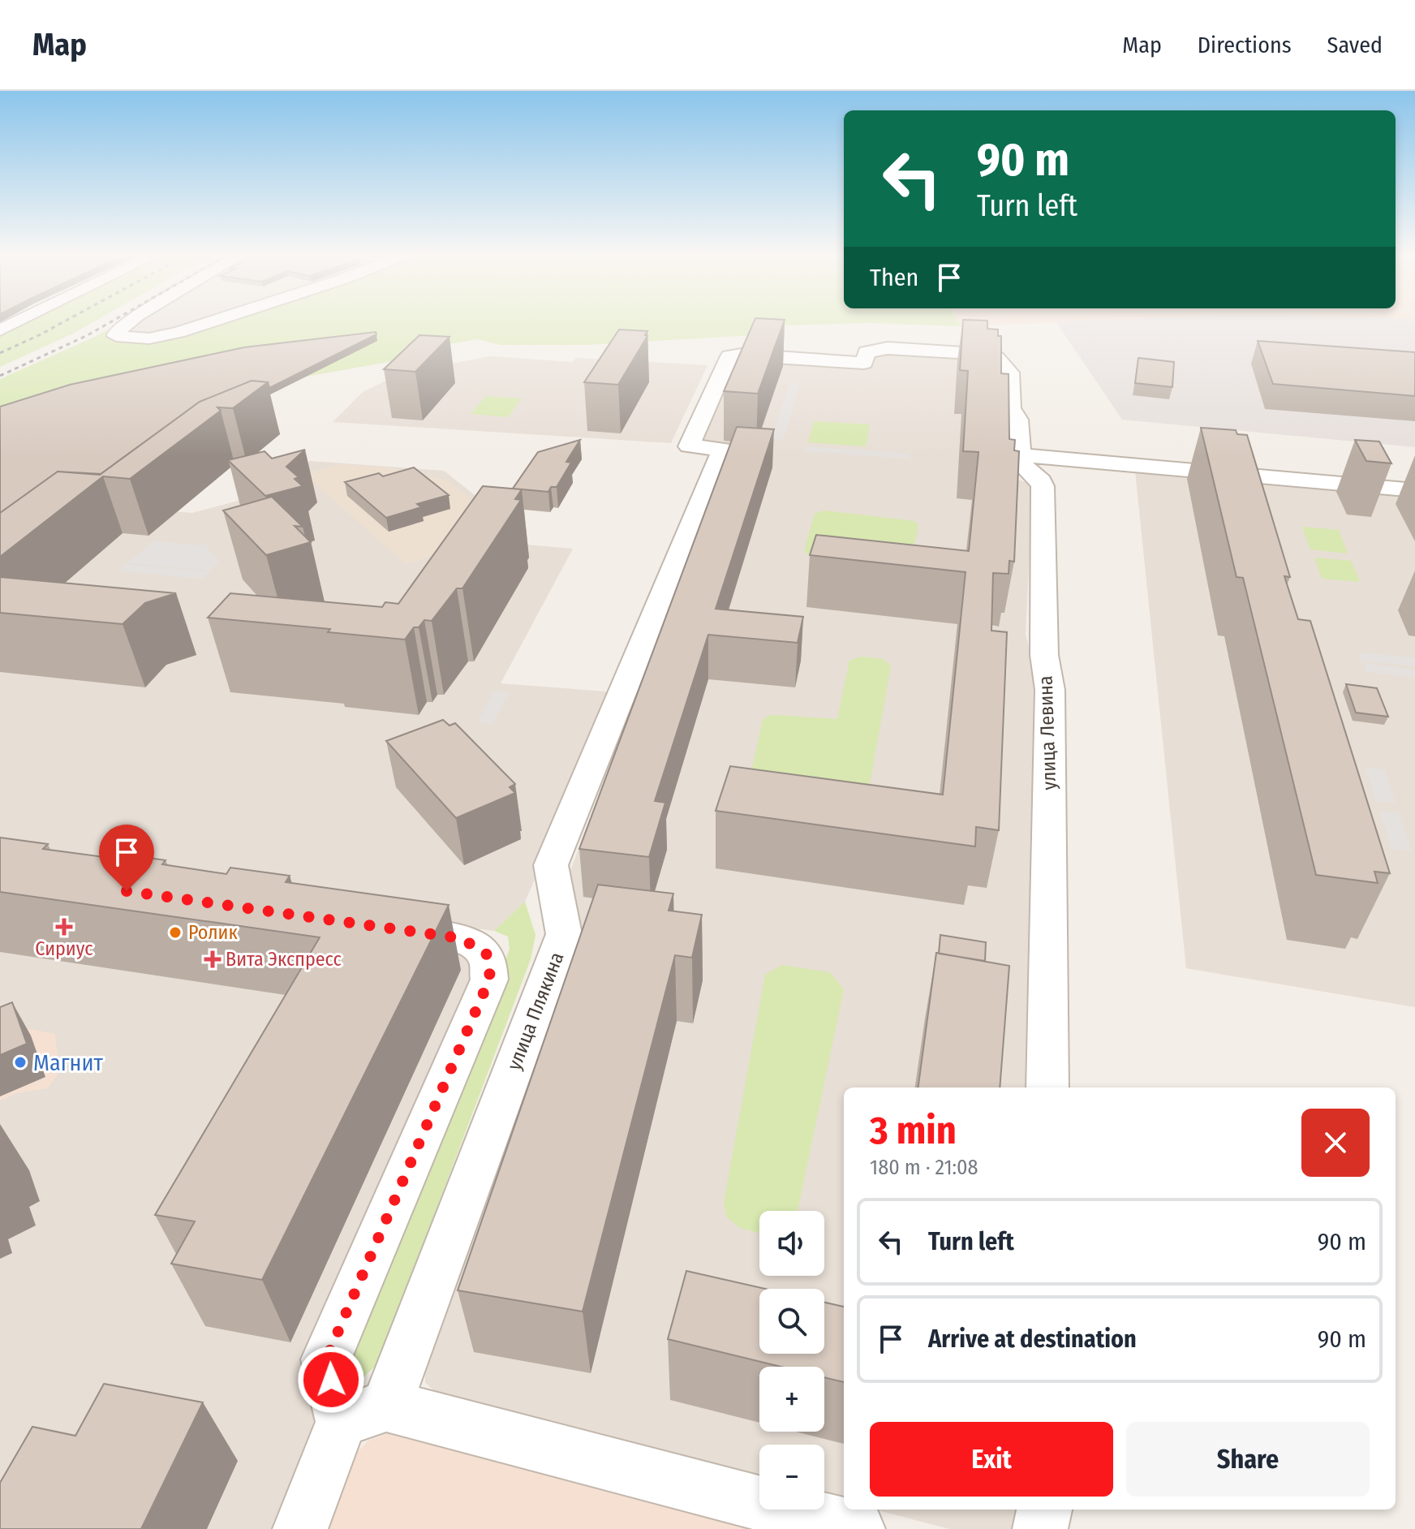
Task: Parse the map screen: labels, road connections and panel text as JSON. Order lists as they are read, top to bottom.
{
  "streets": {
    "street": ["улица Левина", "улица Плякина"]
  },
  "crossings": [
    ["улица Левина", "улица Плякина"]
  ],
  "places": {
    "health": ["Сириус", "Вита Экспресс"],
    "other": ["Ролик", "Магнит"]
  },
  "page": {
    "header": "Map",
    "nav": ["Map", "Directions", "Saved"],
    "turn": ["90 m", "Turn left"],
    "then": "Then",
    "heading": ["3 min", "180 m · 21:08"],
    "list": [
      {
        "name": "Turn left",
        "value": "90 m"
      },
      {
        "name": "Arrive at destination",
        "value": "90 m"
      }
    ],
    "map_buttons": ["+", "−"],
    "buttons": ["Exit", "Share"]
  }
}
